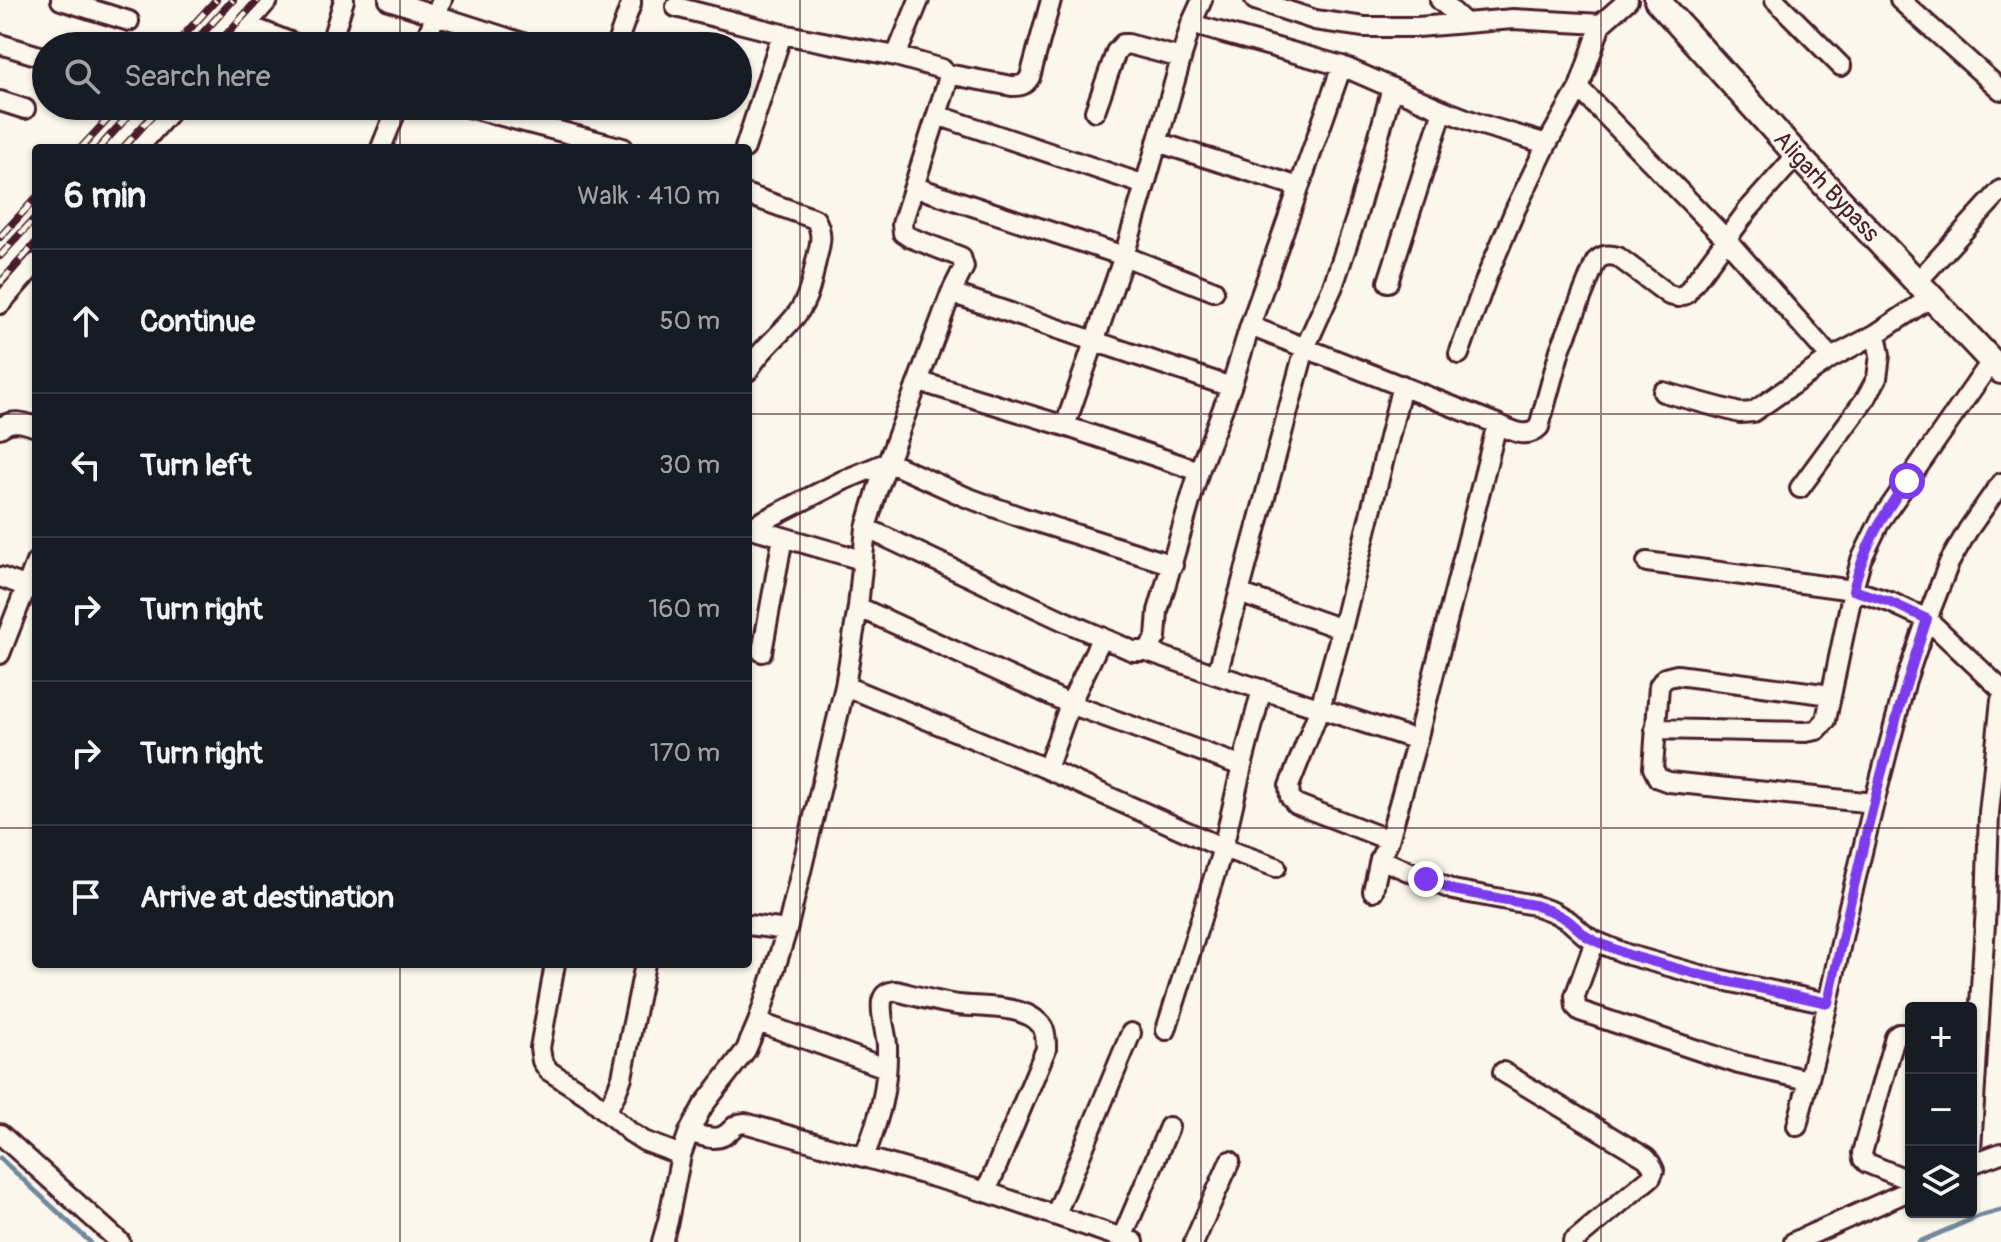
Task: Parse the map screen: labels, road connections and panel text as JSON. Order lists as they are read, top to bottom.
{
  "streets": {
    "main road": ["Aligarh Bypass"]
  },
  "page": {
    "search": "Search here",
    "heading": ["6 min", "Walk · 410 m"],
    "list": [
      ["Continue", "50 m"],
      ["Turn left", "30 m"],
      ["Turn right", "160 m"],
      ["Turn right", "170 m"],
      "Arrive at destination"
    ],
    "map_buttons": ["+", "−"]
  }
}
